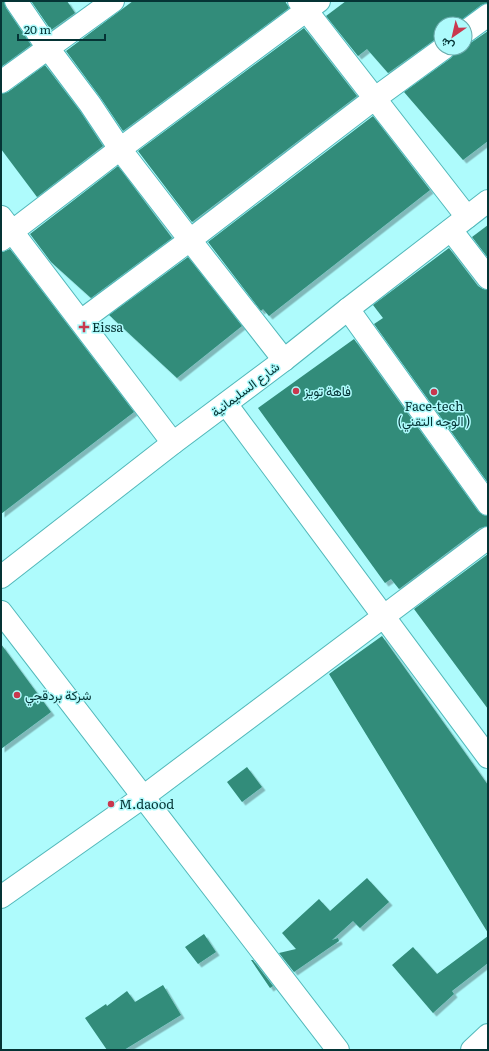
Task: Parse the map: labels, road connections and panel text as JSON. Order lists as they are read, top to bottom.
{
  "streets": {
    "street": ["شارع السليمانية"]
  },
  "places": {
    "health": ["Eissa"],
    "other": [
      "فاهة تويز",
      "Face-tech (الوجه التقني )",
      "شركة بردقجي",
      "M.daood"
    ]
  },
  "scale_bar": "20 m",
  "north": "bottom left"
}
